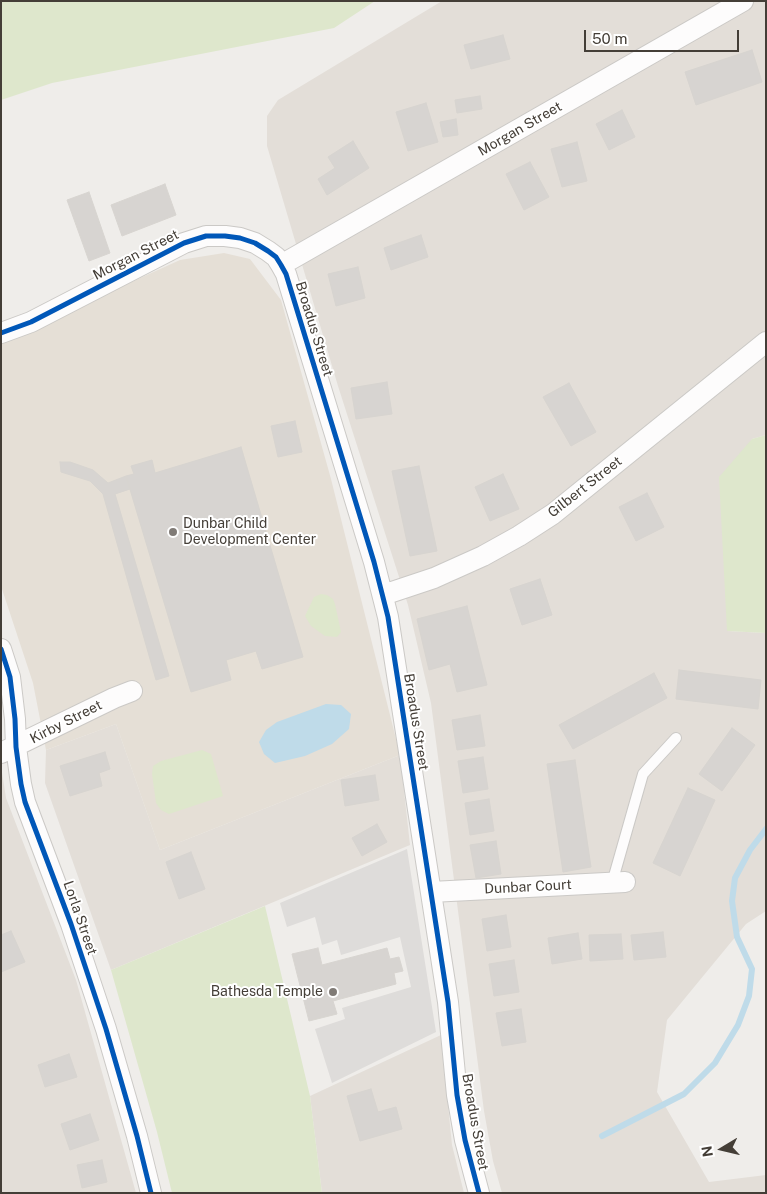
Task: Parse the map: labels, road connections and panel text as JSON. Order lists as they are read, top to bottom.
{
  "streets": {
    "street": [
      "Morgan Street",
      "Broadus Street",
      "Gilbert Street",
      "Kirby Street",
      "Dunbar Court",
      "Lorla Street"
    ]
  },
  "crossings": [
    ["Morgan Street", "Broadus Street"],
    ["Broadus Street", "Gilbert Street"],
    ["Broadus Street", "Dunbar Court"],
    ["Kirby Street", "Lorla Street"]
  ],
  "places": ["Dunbar Child Development Center", "Bathesda Temple"],
  "scale_bar": "50 m",
  "north": "left"
}
